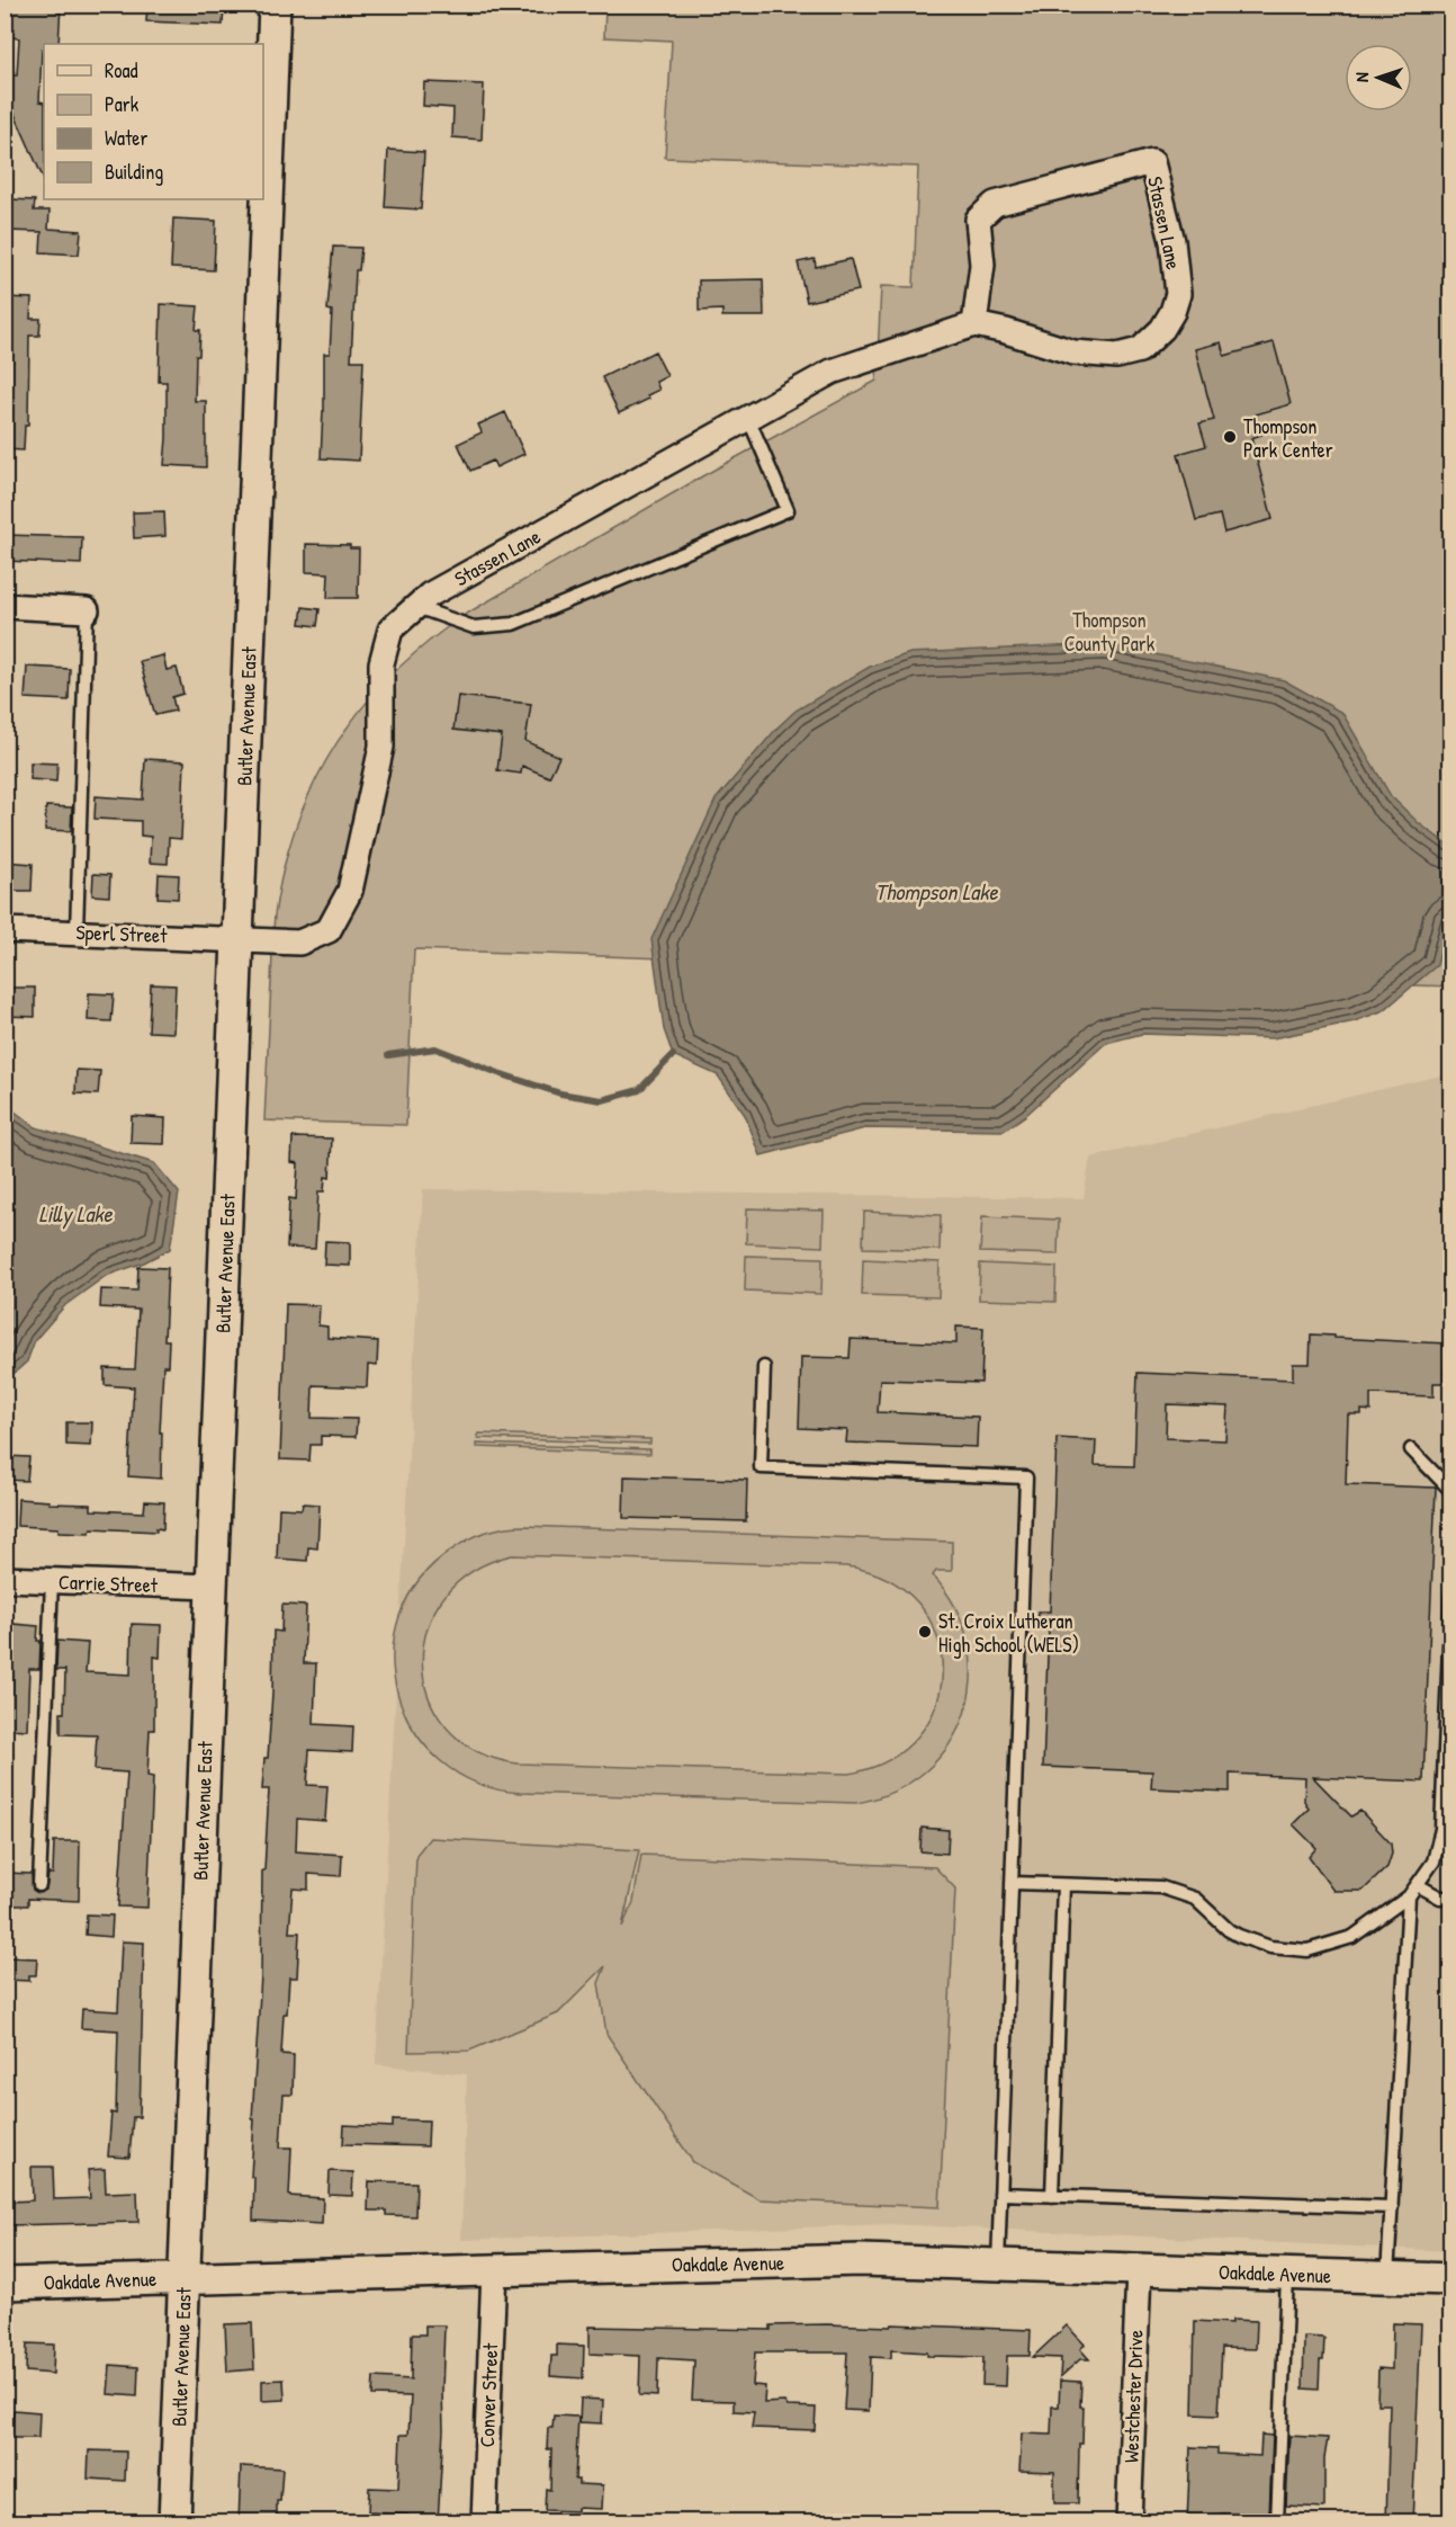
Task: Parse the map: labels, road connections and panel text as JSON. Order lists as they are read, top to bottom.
{
  "streets": {
    "street": [
      "Stassen Lane",
      "Butler Avenue East",
      "Sperl Street",
      "Carrie Street",
      "Oakdale Avenue",
      "Conver Street",
      "Westchester Drive"
    ]
  },
  "crossings": [
    ["Stassen Lane", "Butler Avenue East"],
    ["Stassen Lane", "Sperl Street"],
    ["Butler Avenue East", "Sperl Street"],
    ["Butler Avenue East", "Carrie Street"],
    ["Butler Avenue East", "Oakdale Avenue"],
    ["Oakdale Avenue", "Conver Street"],
    ["Oakdale Avenue", "Westchester Drive"]
  ],
  "water": ["Thompson Lake", "Lilly Lake"],
  "parks": ["Thompson County Park"],
  "places": ["Thompson Park Center", "St. Croix Lutheran High School (WELS)"],
  "legend": [
    "Road",
    "Park",
    "Water",
    "Building"
  ],
  "north": "left"
}
